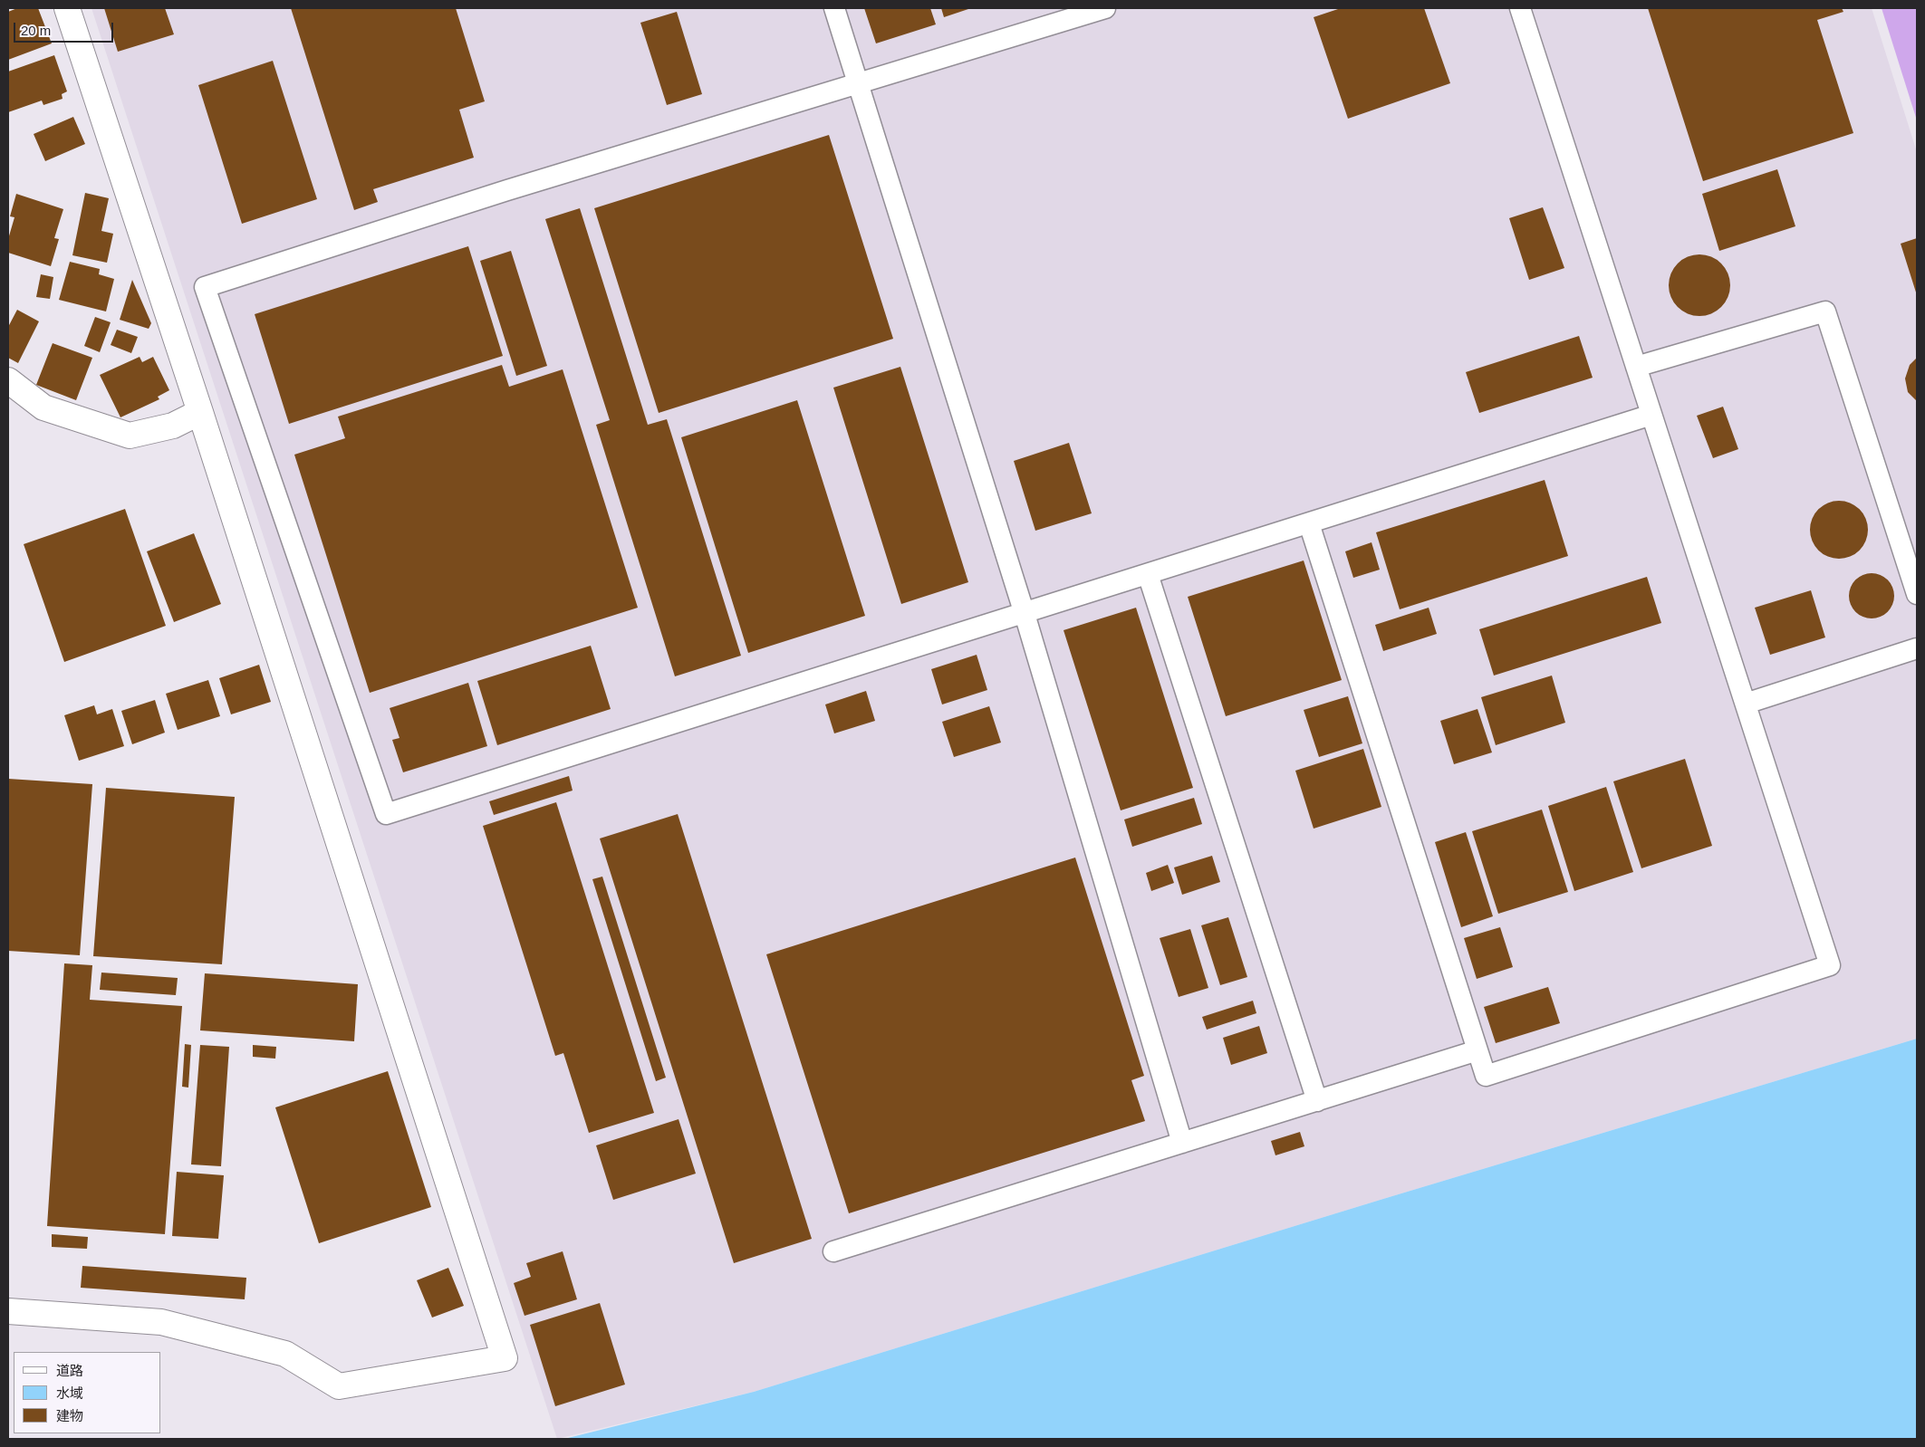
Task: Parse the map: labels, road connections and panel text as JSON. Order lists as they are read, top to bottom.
{
  "legend": ["道路", "水域", "建物"],
  "scale_bar": "20 m"
}
